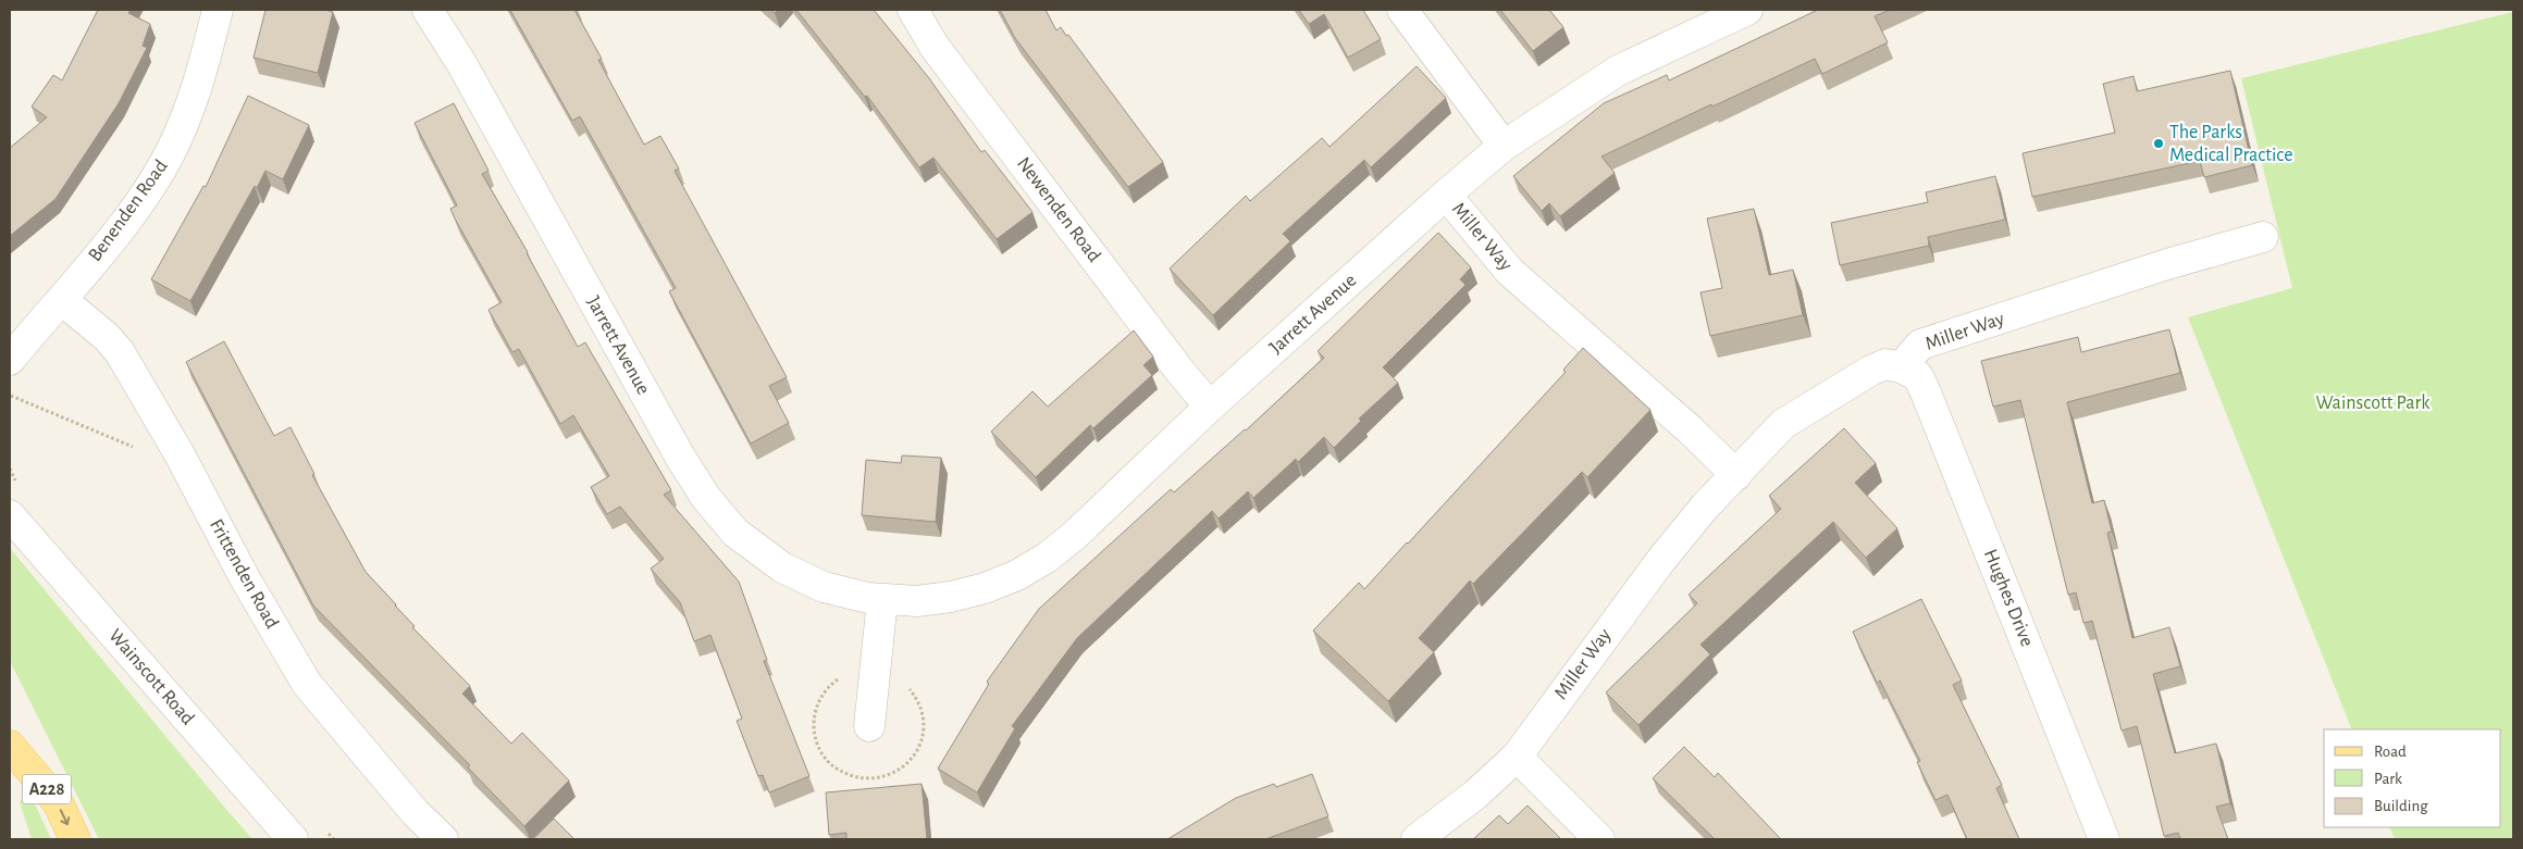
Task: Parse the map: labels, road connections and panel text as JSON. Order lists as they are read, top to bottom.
{
  "streets": {
    "main road": ["A228"],
    "street": [
      "Newenden Road",
      "Benenden Road",
      "Miller Way",
      "Jarrett Avenue",
      "Frittenden Road",
      "Hughes Drive",
      "Wainscott Road"
    ]
  },
  "crossings": [
    ["Newenden Road", "Jarrett Avenue"],
    ["Benenden Road", "Frittenden Road"],
    ["Miller Way", "Jarrett Avenue"],
    ["Miller Way", "Hughes Drive"]
  ],
  "parks": ["Wainscott Park"],
  "places": ["The Parks Medical Practice"],
  "legend": ["Road", "Park", "Building"]
}
